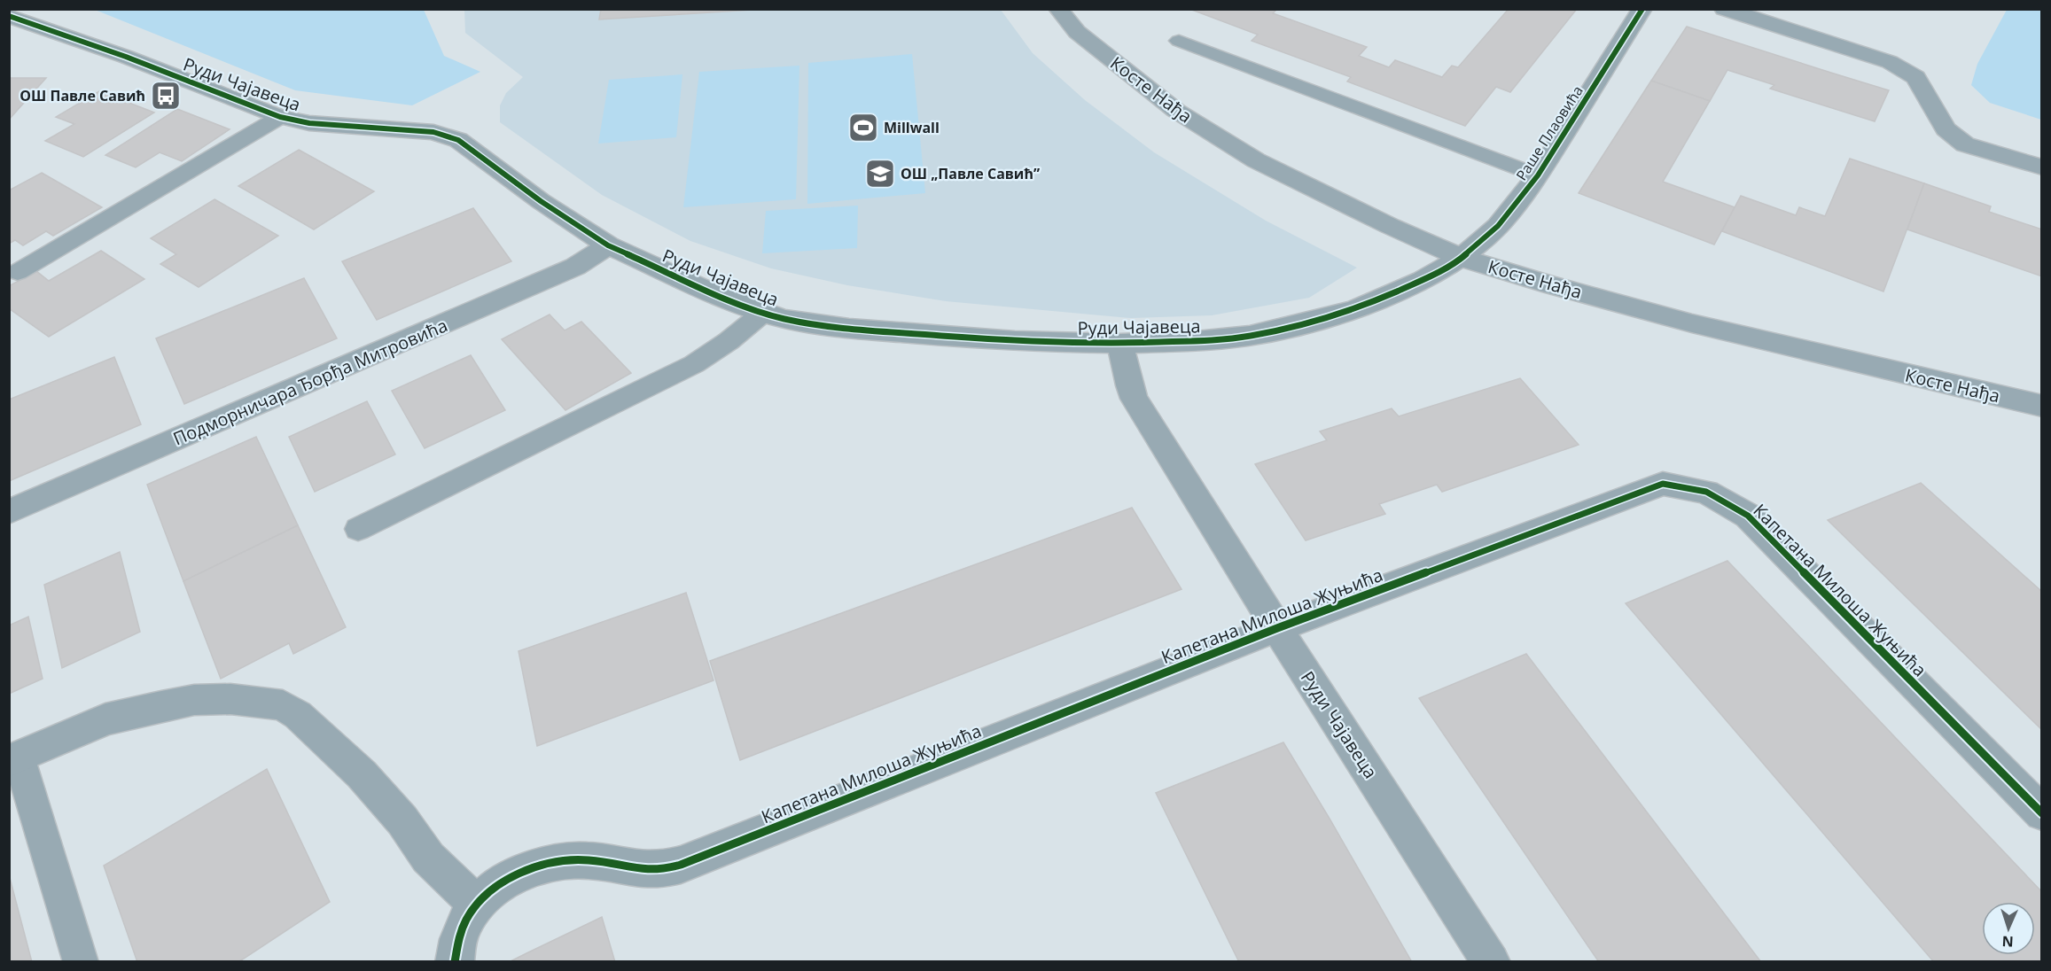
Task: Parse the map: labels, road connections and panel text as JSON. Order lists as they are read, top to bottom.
{
  "streets": {
    "street": [
      "Руди Чајавеца",
      "Косте Нађа",
      "Раше Плаовића",
      "Подморничара Ђорђа Митровића",
      "Капетана Милоша Жуњића"
    ]
  },
  "crossings": [
    ["Руди Чајавеца", "Косте Нађа"],
    ["Руди Чајавеца", "Раше Плаовића"],
    ["Руди Чајавеца", "Подморничара Ђорђа Митровића"],
    ["Руди Чајавеца", "Капетана Милоша Жуњића"],
    ["Косте Нађа", "Раше Плаовића"]
  ],
  "places": {
    "bus stop": ["ОШ Павле Савић"],
    "sports": ["Millwall"],
    "school or university": ["ОШ „Павле Савић”"]
  },
  "north": "bottom"
}
